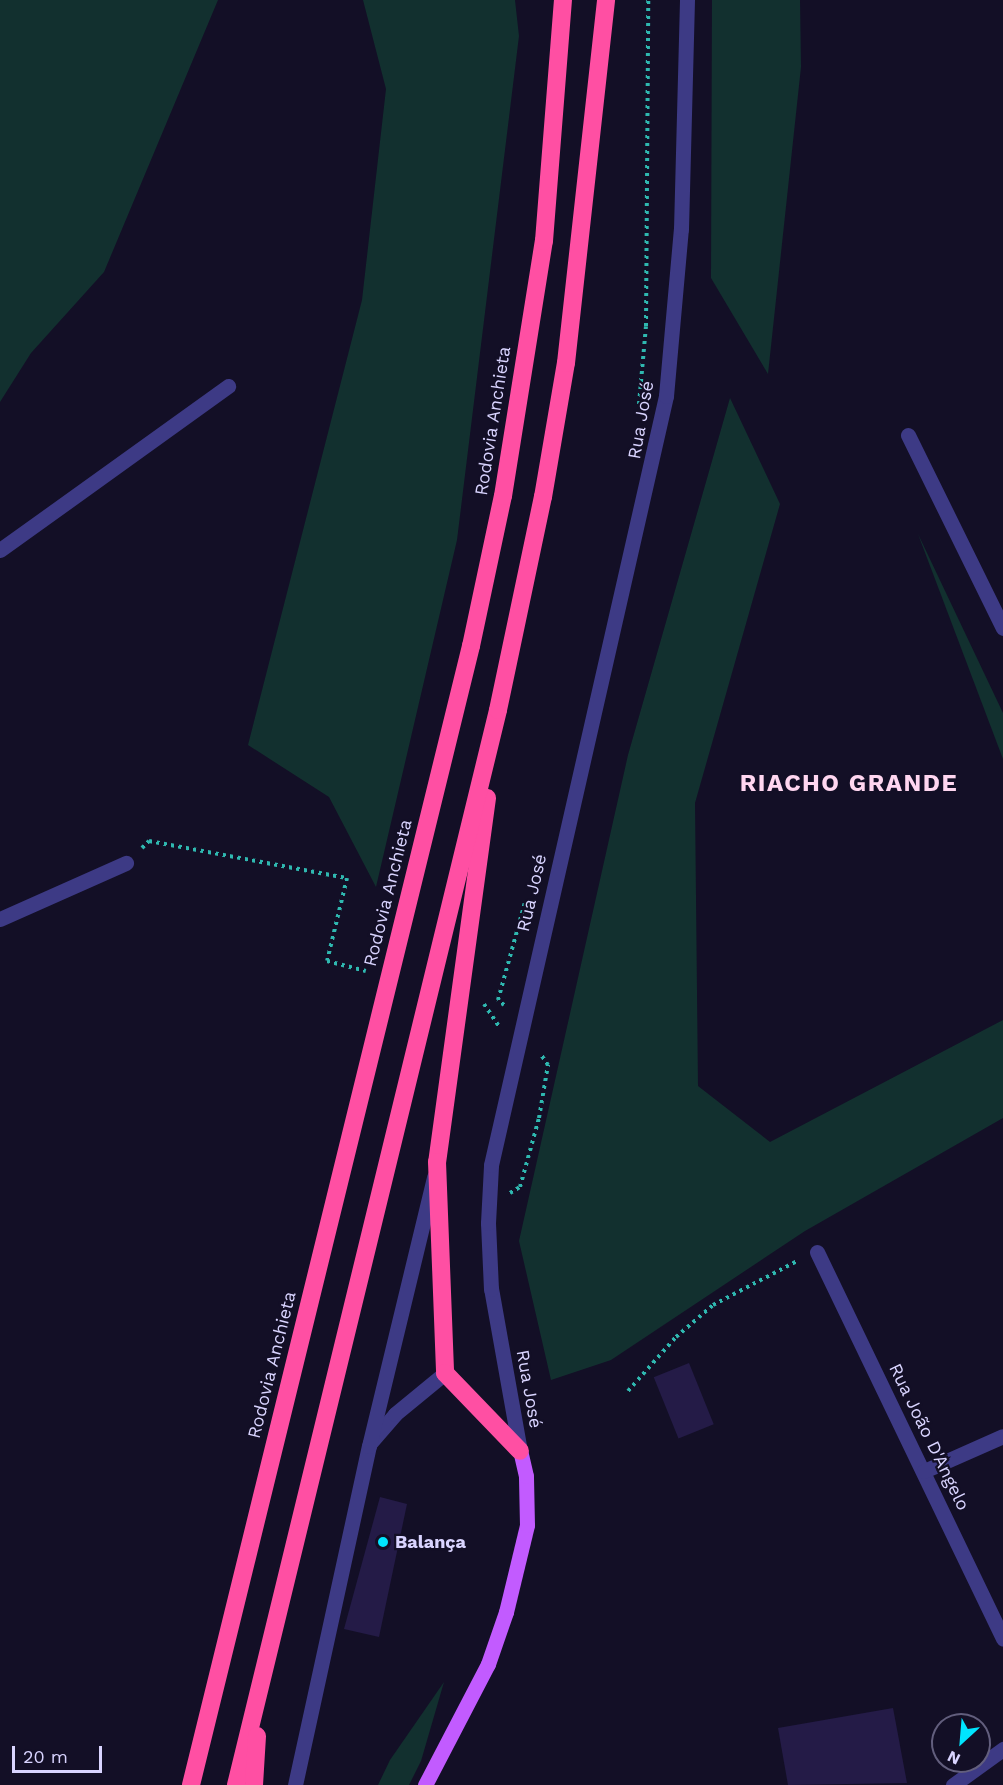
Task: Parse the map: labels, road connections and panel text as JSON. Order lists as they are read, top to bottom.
{
  "streets": {
    "highway": ["Rodovia Anchieta"],
    "main road": ["Rua José"],
    "street": ["Rua João D'Angelo"]
  },
  "districts": ["RIACHO GRANDE"],
  "places": ["Balança"],
  "scale_bar": "20 m",
  "north": "bottom left"
}
